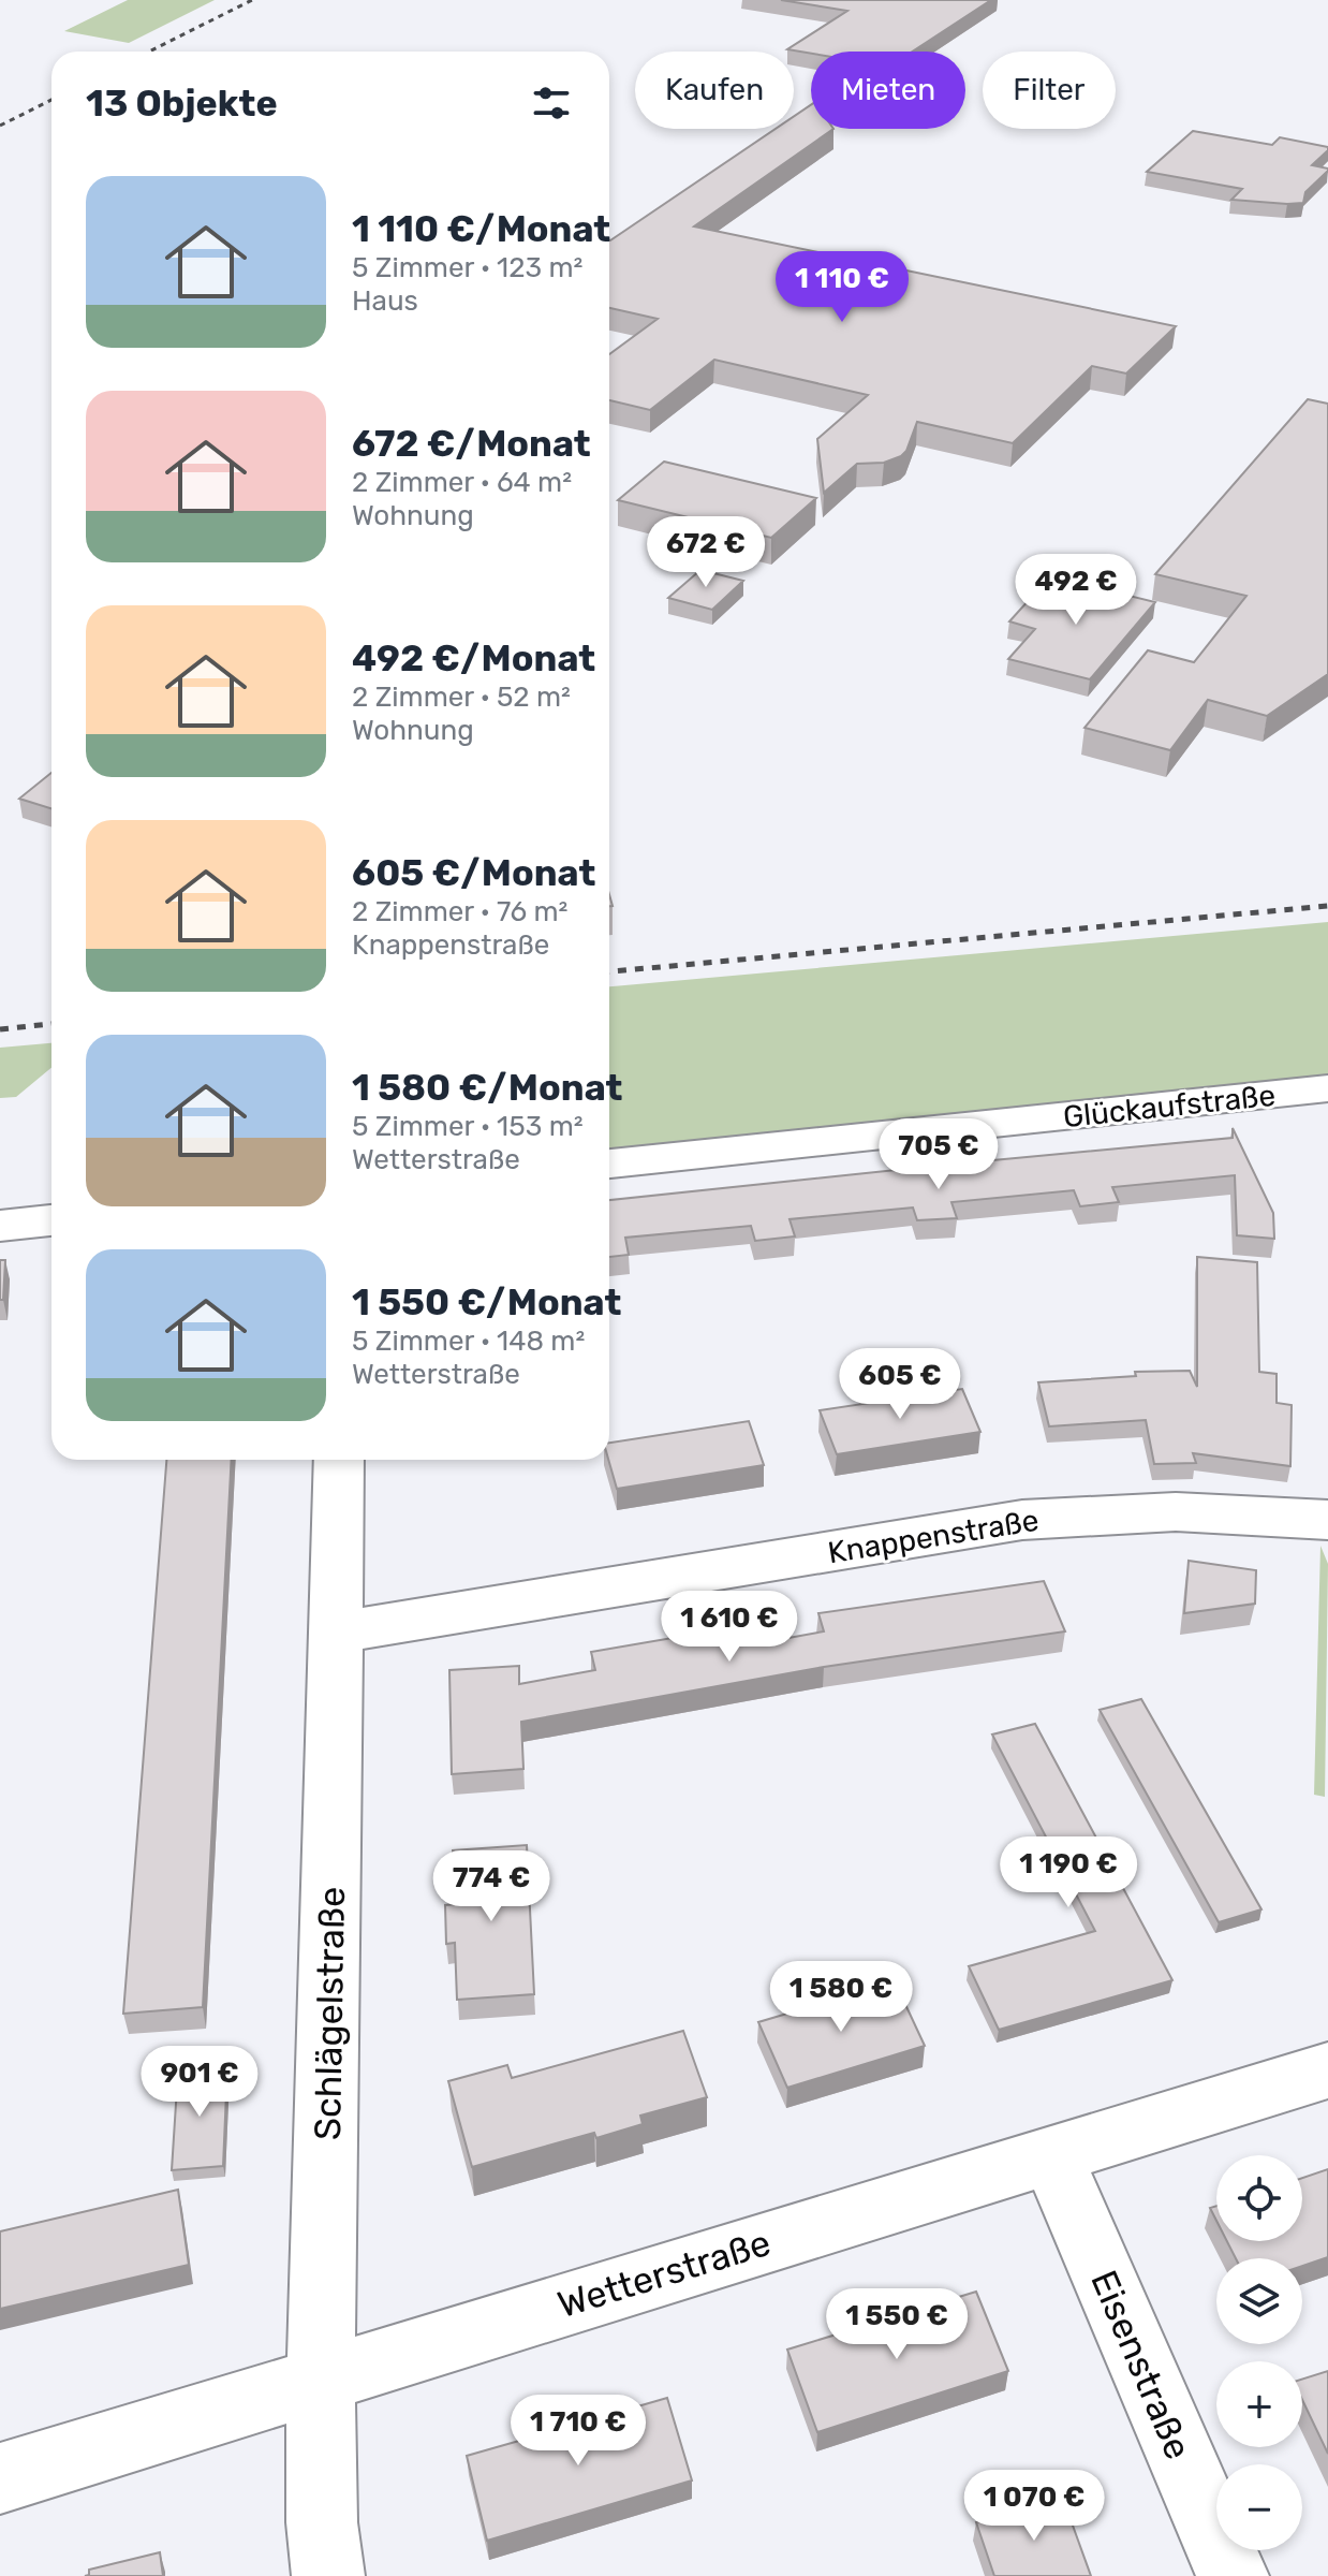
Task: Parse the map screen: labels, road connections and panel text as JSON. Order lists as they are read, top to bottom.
{
  "streets": {
    "street": [
      "Glückaufstraße",
      "Knappenstraße",
      "Schlägelstraße",
      "Wetterstraße",
      "Eisenstraße"
    ]
  },
  "crossings": [
    ["Knappenstraße", "Schlägelstraße"],
    ["Schlägelstraße", "Wetterstraße"],
    ["Wetterstraße", "Eisenstraße"]
  ],
  "page": {
    "chip": ["Kaufen", "Mieten", "Filter"],
    "heading": "13 Objekte",
    "list": [
      {
        "name": "1 110 €/Monat",
        "note": "5 Zimmer · 123 m² · Haus"
      },
      {
        "name": "672 €/Monat",
        "note": "2 Zimmer · 64 m² · Wohnung"
      },
      {
        "name": "492 €/Monat",
        "note": "2 Zimmer · 52 m² · Wohnung"
      },
      {
        "name": "605 €/Monat",
        "note": "2 Zimmer · 76 m² · Knappenstraße"
      },
      {
        "name": "1 580 €/Monat",
        "note": "5 Zimmer · 153 m² · Wetterstraße"
      },
      {
        "name": "1 550 €/Monat",
        "note": "5 Zimmer · 148 m² · Wetterstraße"
      }
    ],
    "price": [
      "1 110 €",
      "672 €",
      "492 €",
      "705 €",
      "605 €",
      "1 610 €",
      "1 190 €",
      "774 €",
      "1 580 €",
      "901 €",
      "1 550 €",
      "1 710 €",
      "1 070 €"
    ],
    "map_buttons": ["+", "−"]
  }
}
